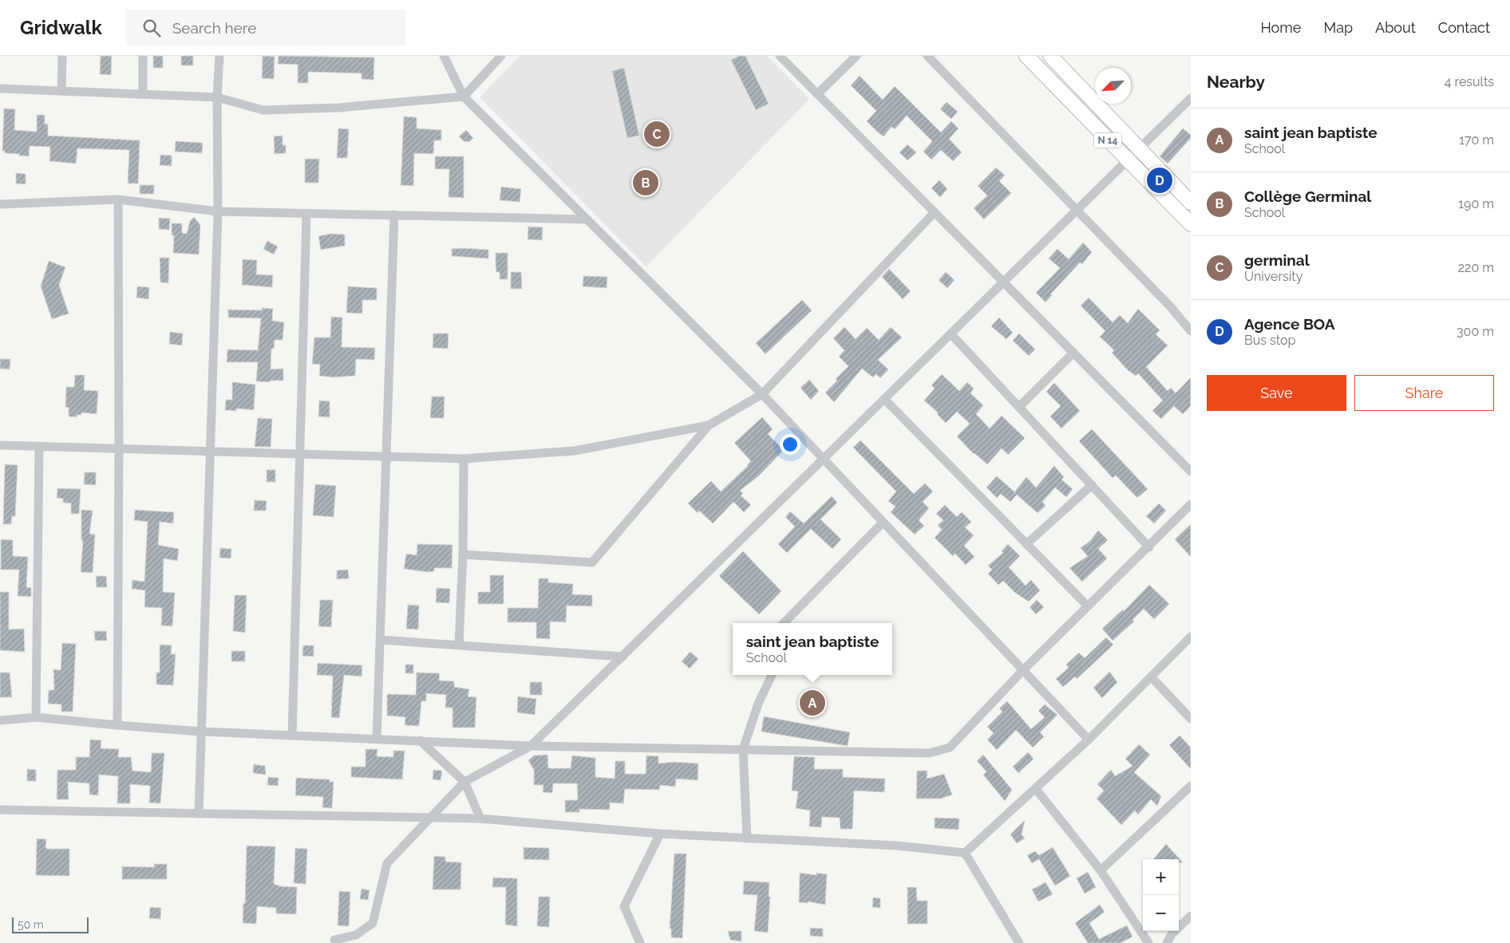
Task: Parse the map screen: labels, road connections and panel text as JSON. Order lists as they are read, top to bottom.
{
  "streets": {
    "main road": ["N 14"]
  },
  "scale_bar": "50 m",
  "north": "bottom left",
  "page": {
    "header": "Gridwalk",
    "search": "Search here",
    "nav": [
      "Home",
      "Map",
      "About",
      "Contact"
    ],
    "heading": ["Nearby", "4 results"],
    "list": [
      {
        "mark": "A",
        "name": "saint jean baptiste",
        "note": "School",
        "value": "170 m"
      },
      {
        "mark": "B",
        "name": "Collège Germinal",
        "note": "School",
        "value": "190 m"
      },
      {
        "mark": "C",
        "name": "germinal",
        "note": "University",
        "value": "220 m"
      },
      {
        "mark": "D",
        "name": "Agence BOA",
        "note": "Bus stop",
        "value": "300 m"
      }
    ],
    "pins": [
      "C",
      "D",
      "B",
      "A"
    ],
    "buttons": ["Save", "Share"],
    "popup": ["saint jean baptiste", "School"],
    "map_buttons": ["+", "−"],
    "scale": "50 m"
  }
}
